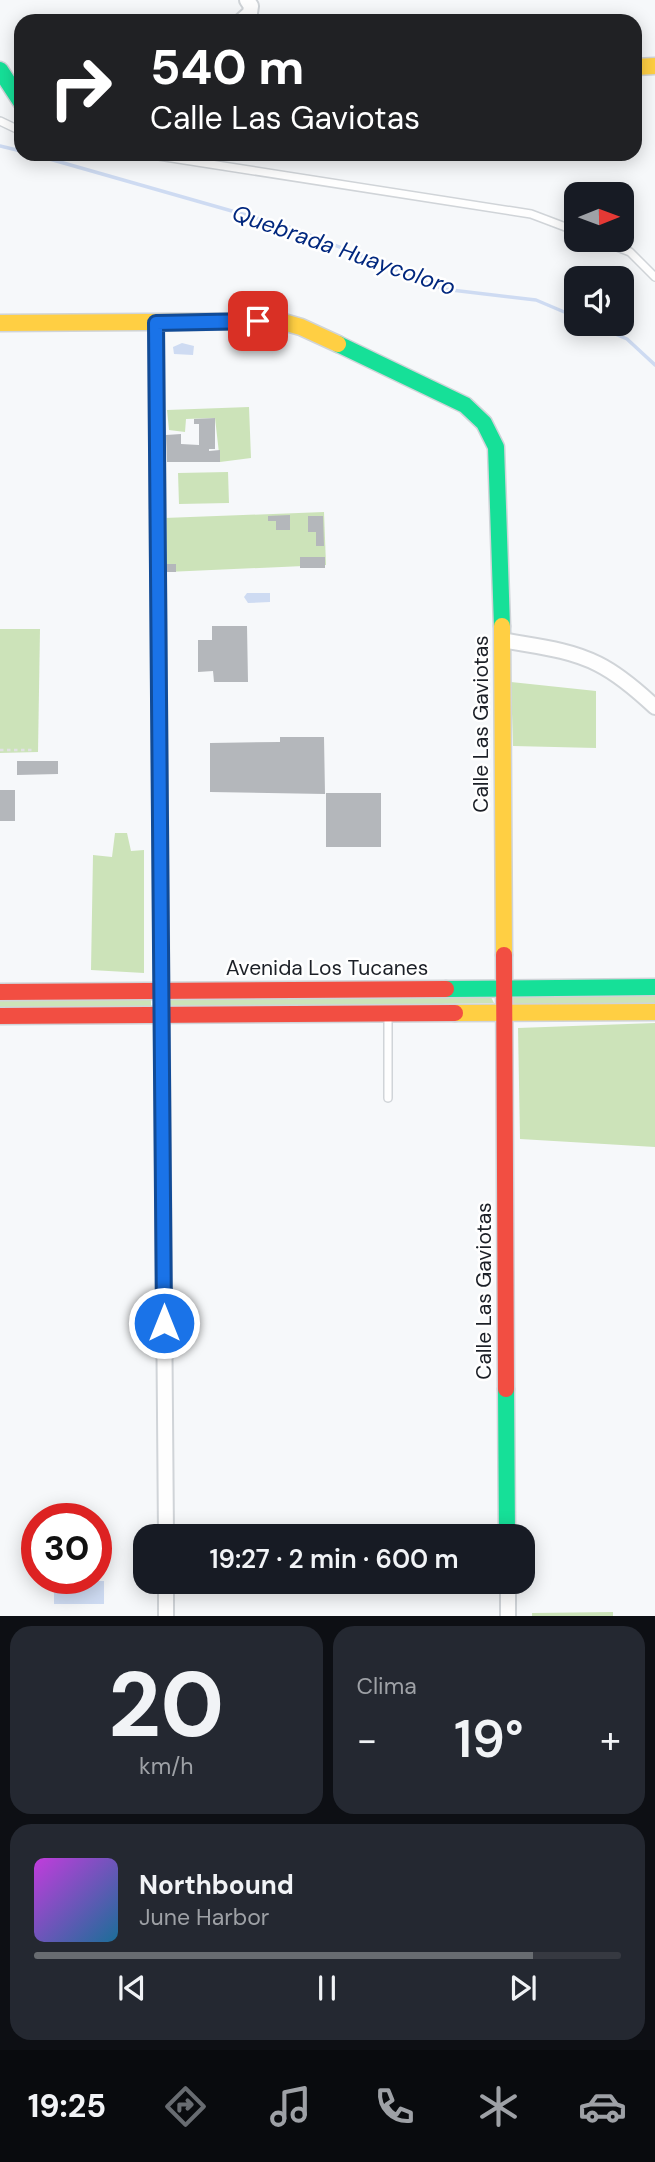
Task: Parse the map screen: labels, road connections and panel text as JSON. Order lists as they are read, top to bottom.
{
  "streets": {
    "street": ["Calle Las Gaviotas", "Avenida Los Tucanes"]
  },
  "crossings": [
    ["Calle Las Gaviotas", "Avenida Los Tucanes"]
  ],
  "water": ["Quebrada Huaycoloro"],
  "north": "right",
  "page": {
    "turn": ["540 m", "Calle Las Gaviotas"],
    "limit": "30",
    "trip": "19:27 · 2 min · 600 m",
    "tile": [
      ["20", "km/h"],
      "Clima"
    ],
    "heat": ["−", "19°", "+"],
    "song": ["Northbound", "June Harbor"],
    "tabs": "19:25"
  }
}
